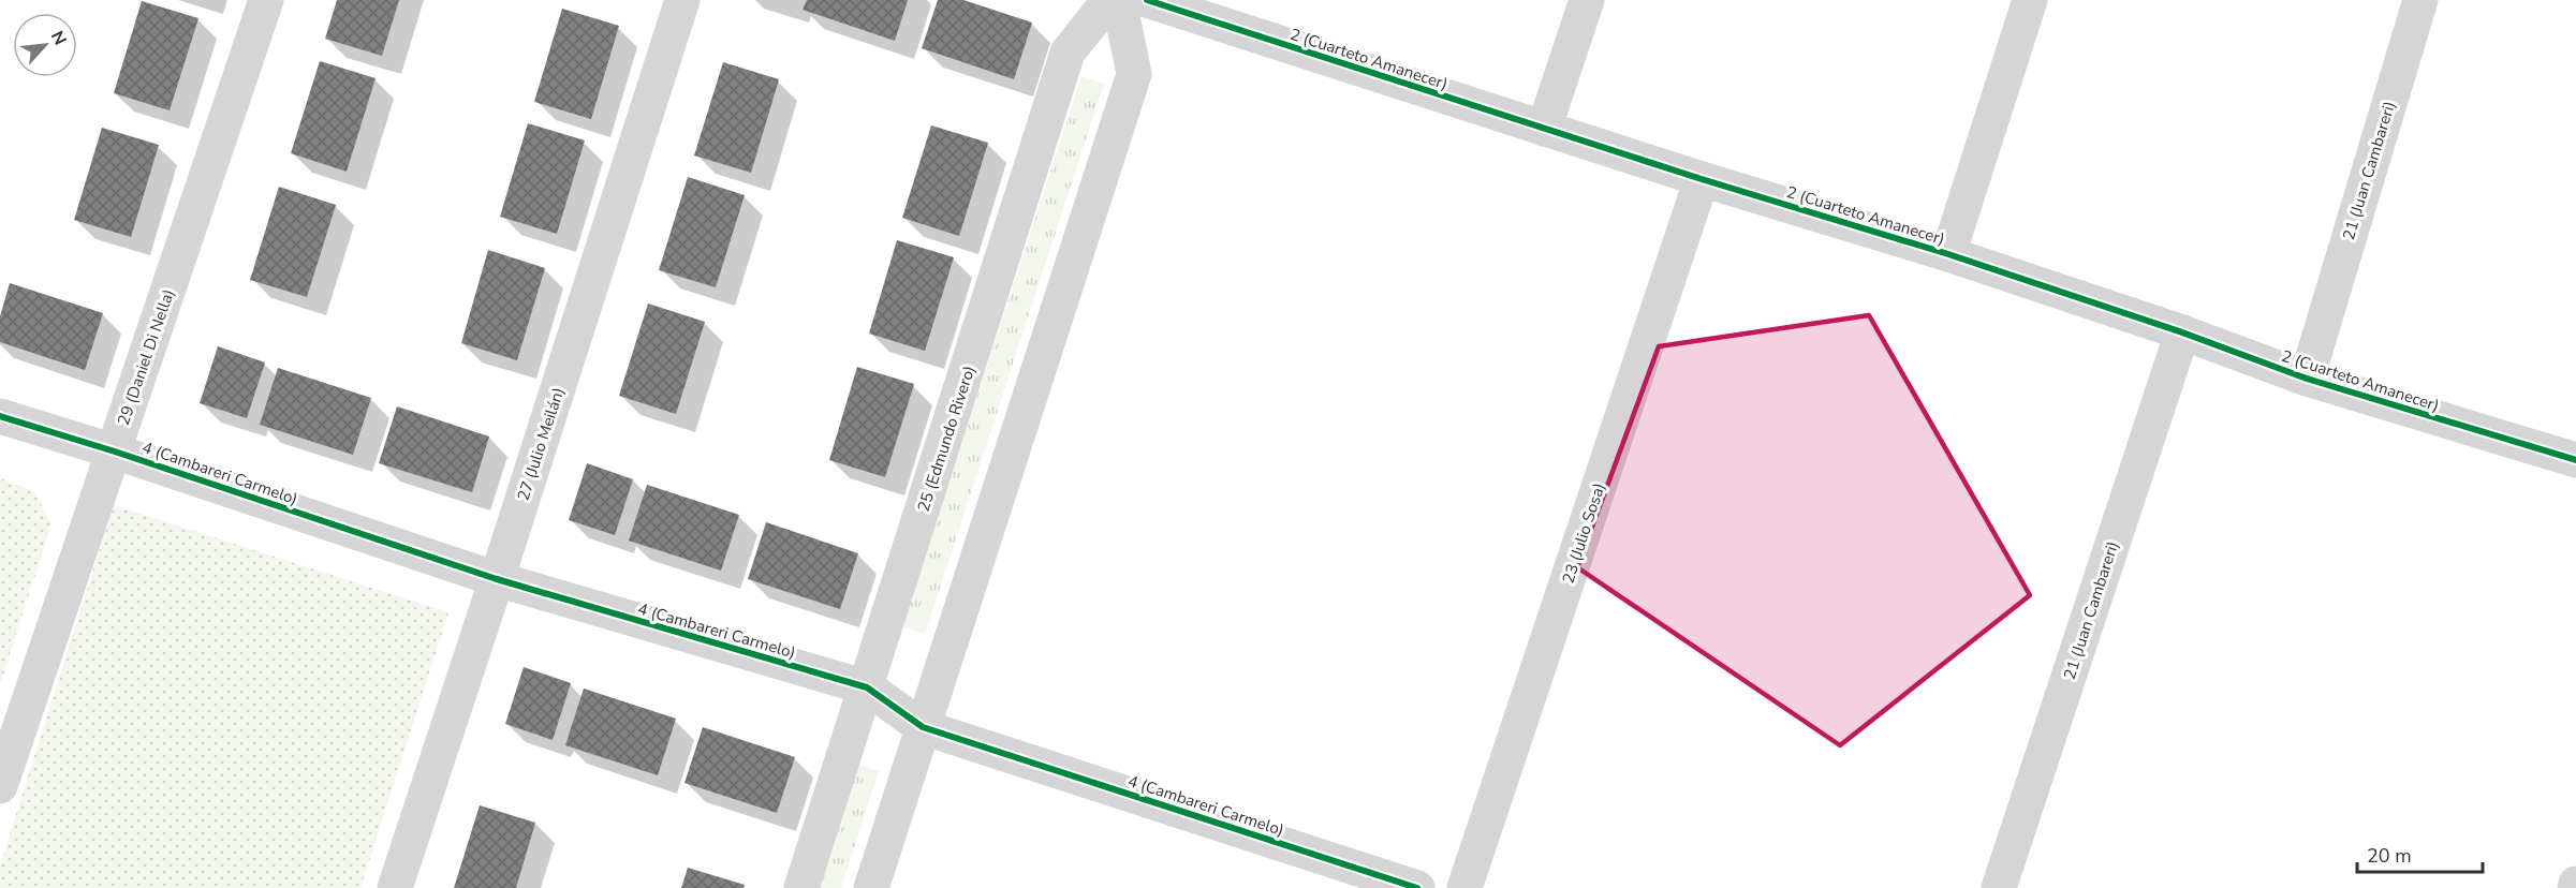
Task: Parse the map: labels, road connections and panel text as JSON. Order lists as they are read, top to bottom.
{
  "streets": {
    "street": [
      "2 (Cuarteto Amanecer)",
      "21 (Juan Cambareri)",
      "29 (Daniel Di Nella)",
      "25 (Edmundo Rivero)",
      "27 (Julio Meilán)",
      "4 (Cambareri Carmelo)",
      "23 (Julio Sosa)"
    ]
  },
  "crossings": [
    ["2 (Cuarteto Amanecer)", "21 (Juan Cambareri)"],
    ["2 (Cuarteto Amanecer)", "23 (Julio Sosa)"],
    ["29 (Daniel Di Nella)", "4 (Cambareri Carmelo)"],
    ["25 (Edmundo Rivero)", "4 (Cambareri Carmelo)"],
    ["27 (Julio Meilán)", "4 (Cambareri Carmelo)"]
  ],
  "scale_bar": "20 m",
  "north": "top right"
}
